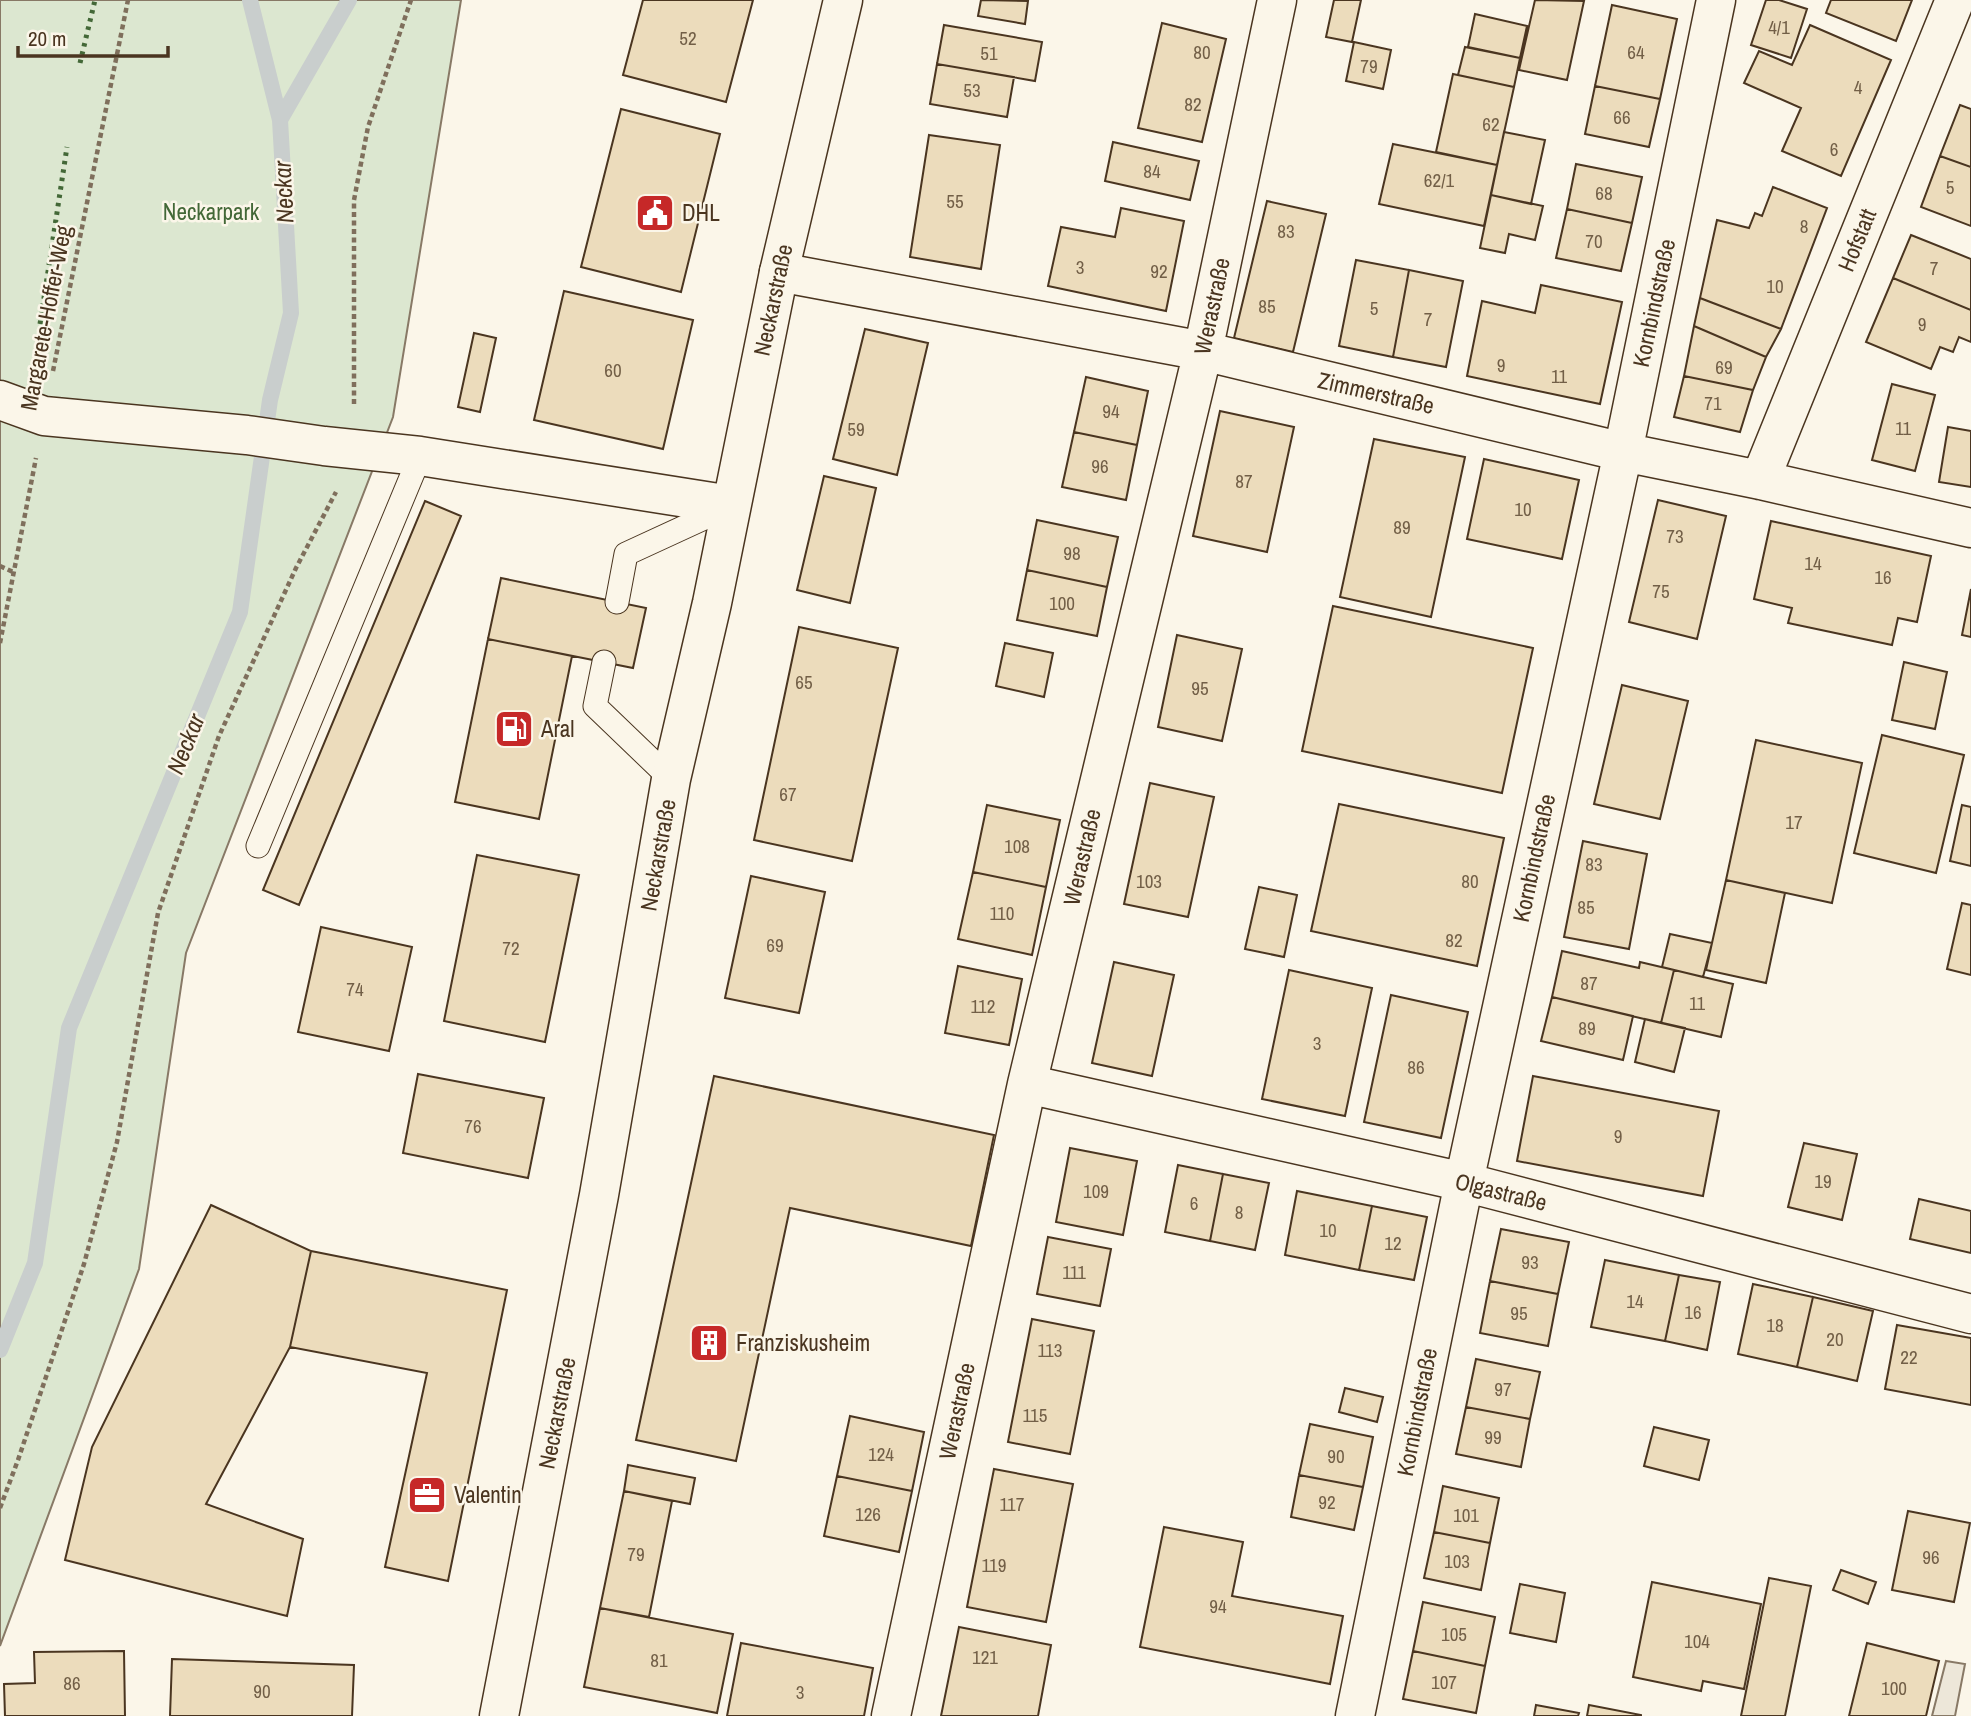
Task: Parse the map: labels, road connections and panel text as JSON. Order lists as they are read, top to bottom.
{
  "streets": {
    "street": [
      "Hofstatt",
      "Neckarstraße",
      "Kornbindstraße",
      "Werastraße",
      "Zimmerstraße",
      "Olgastraße"
    ],
    "path": ["Margarete-Hoffer-Weg"]
  },
  "crossings": [
    ["Hofstatt", "Zimmerstraße"],
    ["Neckarstraße", "Zimmerstraße"],
    ["Kornbindstraße", "Zimmerstraße"],
    ["Kornbindstraße", "Olgastraße"],
    ["Werastraße", "Zimmerstraße"],
    ["Werastraße", "Olgastraße"]
  ],
  "water": ["Neckar"],
  "parks": ["Neckarpark"],
  "places": {
    "public building": ["DHL"],
    "fuel station": ["Aral"],
    "building": ["Franziskusheim"],
    "office": ["Valentin"]
  },
  "house_numbers": [
    "4/1",
    "52",
    "80",
    "64",
    "51",
    "79",
    "4",
    "53",
    "82",
    "66",
    "62",
    "6",
    "84",
    "62/1",
    "5",
    "68",
    "55",
    "8",
    "83",
    "70",
    "3",
    "7",
    "92",
    "10",
    "85",
    "5",
    "7",
    "9",
    "9",
    "69",
    "60",
    "11",
    "71",
    "94",
    "11",
    "59",
    "96",
    "87",
    "10",
    "89",
    "73",
    "98",
    "14",
    "16",
    "75",
    "100",
    "65",
    "95",
    "67",
    "17",
    "108",
    "83",
    "103",
    "80",
    "85",
    "110",
    "82",
    "69",
    "72",
    "87",
    "74",
    "11",
    "112",
    "89",
    "3",
    "86",
    "76",
    "9",
    "19",
    "109",
    "6",
    "8",
    "10",
    "12",
    "93",
    "111",
    "14",
    "16",
    "95",
    "18",
    "20",
    "113",
    "22",
    "97",
    "115",
    "99",
    "124",
    "90",
    "92",
    "117",
    "126",
    "101",
    "79",
    "96",
    "103",
    "119",
    "94",
    "105",
    "104",
    "121",
    "81",
    "107",
    "86",
    "100",
    "90",
    "3"
  ],
  "scale_bar": "20 m"
}
